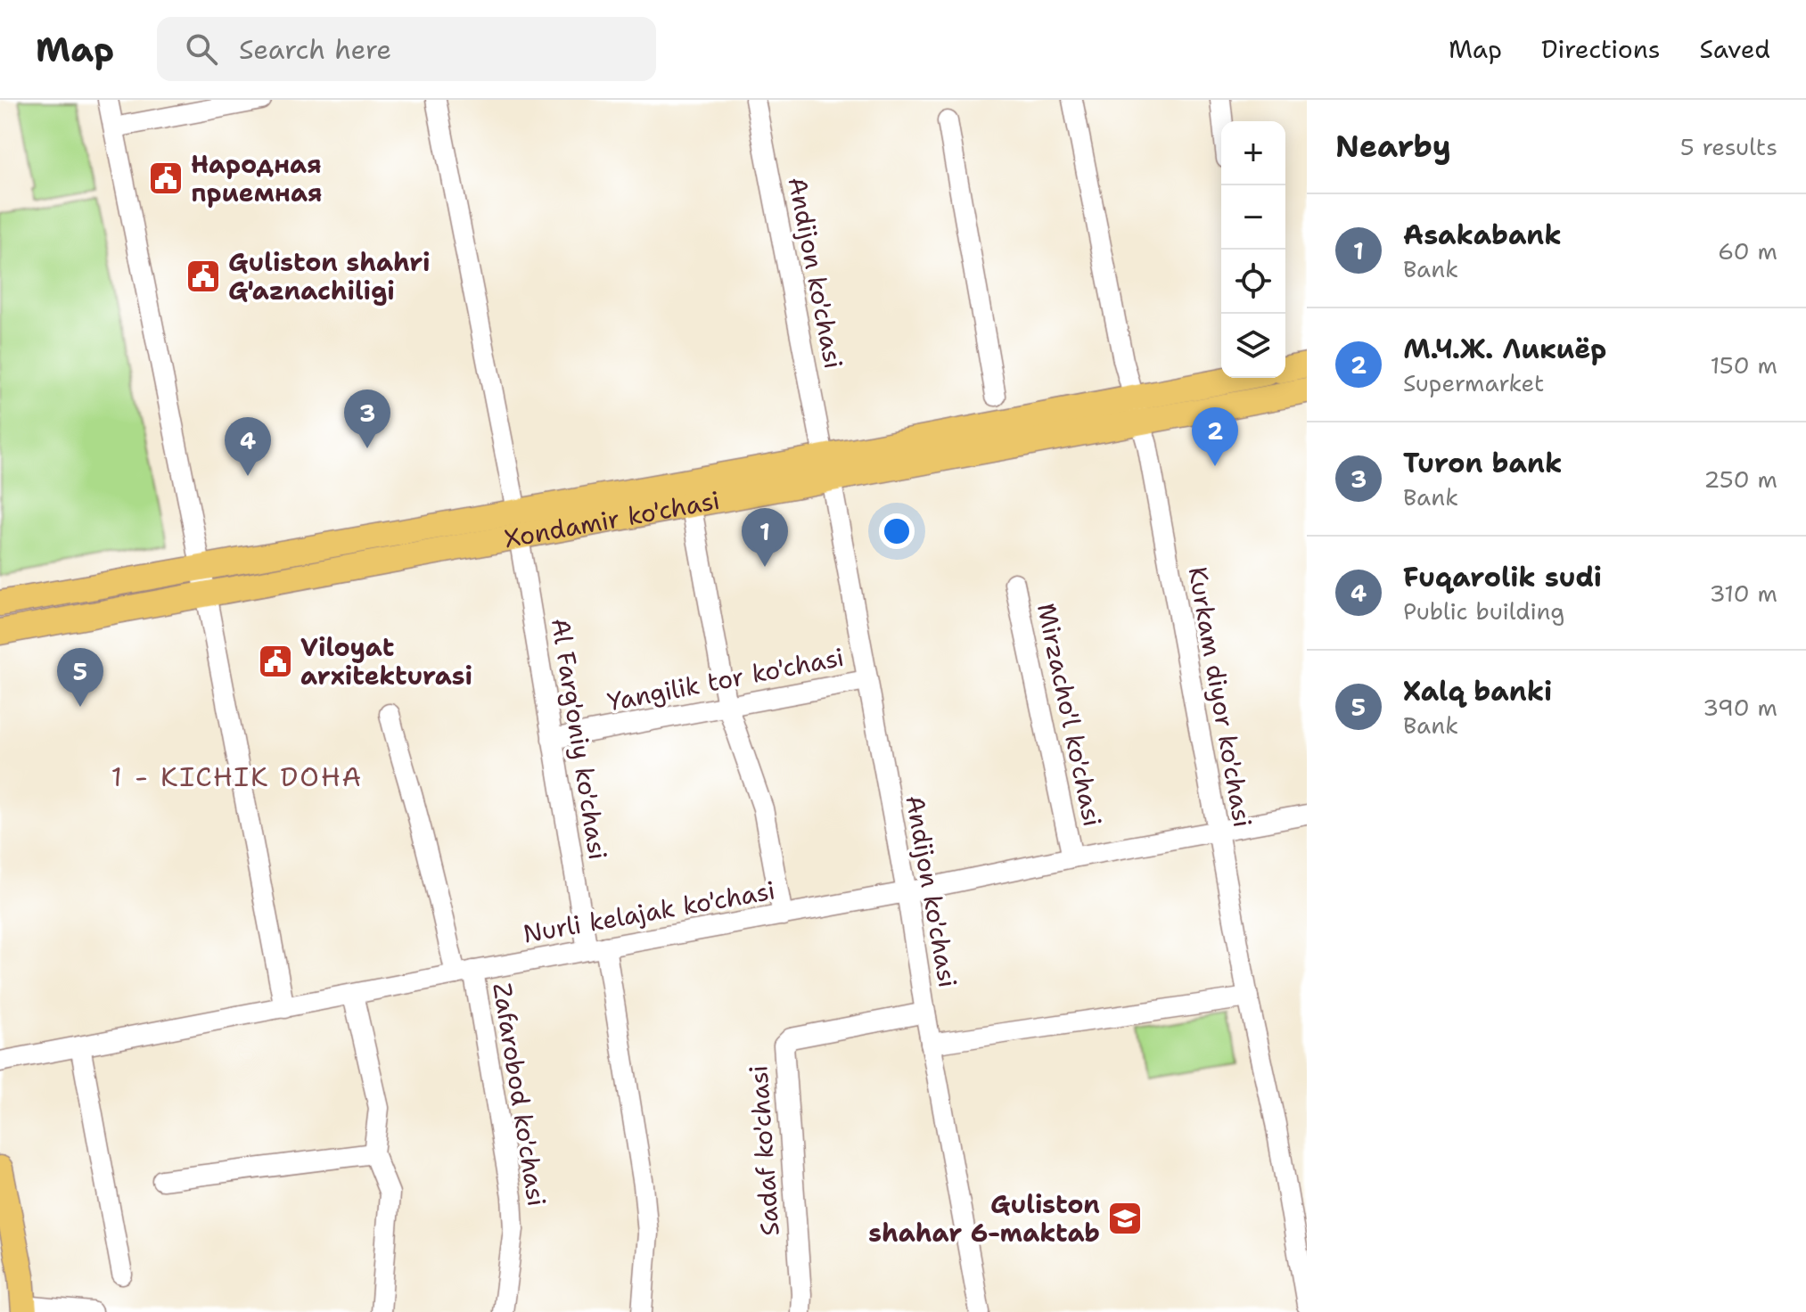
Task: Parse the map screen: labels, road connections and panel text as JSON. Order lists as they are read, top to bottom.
{
  "streets": {
    "main road": ["Xondamir ko'chasi"],
    "street": [
      "Andijon ko'chasi",
      "Yangilik tor ko'chasi",
      "Kurkam diyor ko'chasi",
      "Mirzacho'l ko'chasi",
      "Al Farg'oniy ko'chasi",
      "Nurli kelajak ko'chasi",
      "Zafarobod ko'chasi",
      "Sadaf ko'chasi"
    ]
  },
  "crossings": [
    ["Andijon ko'chasi", "Xondamir ko'chasi"],
    ["Andijon ko'chasi", "Yangilik tor ko'chasi"],
    ["Andijon ko'chasi", "Nurli kelajak ko'chasi"],
    ["Andijon ko'chasi", "Sadaf ko'chasi"],
    ["Xondamir ko'chasi", "Kurkam diyor ko'chasi"],
    ["Xondamir ko'chasi", "Al Farg'oniy ko'chasi"],
    ["Yangilik tor ko'chasi", "Al Farg'oniy ko'chasi"],
    ["Kurkam diyor ko'chasi", "Nurli kelajak ko'chasi"],
    ["Mirzacho'l ko'chasi", "Nurli kelajak ko'chasi"],
    ["Al Farg'oniy ko'chasi", "Nurli kelajak ko'chasi"],
    ["Nurli kelajak ko'chasi", "Zafarobod ko'chasi"]
  ],
  "districts": ["1 - KICHIK DOHA"],
  "places": {
    "public building": ["Народная приемная", "Guliston shahri G'aznachiligi", "Viloyat arxitekturasi"],
    "school or university": ["Guliston shahar 6-maktab"]
  },
  "page": {
    "header": "Map",
    "search": "Search here",
    "nav": ["Map", "Directions", "Saved"],
    "heading": ["Nearby", "5 results"],
    "map_buttons": ["+", "−"],
    "list": [
      {
        "mark": "1",
        "name": "Asakabank",
        "note": "Bank",
        "value": "60 m"
      },
      {
        "mark": "2",
        "name": "М.Ч.Ж. Ликиёр",
        "note": "Supermarket",
        "value": "150 m"
      },
      {
        "mark": "3",
        "name": "Turon bank",
        "note": "Bank",
        "value": "250 m"
      },
      {
        "mark": "4",
        "name": "Fuqarolik sudi",
        "note": "Public building",
        "value": "310 m"
      },
      {
        "mark": "5",
        "name": "Xalq banki",
        "note": "Bank",
        "value": "390 m"
      }
    ],
    "pins": [
      "3",
      "2",
      "4",
      "1",
      "5"
    ]
  }
}
